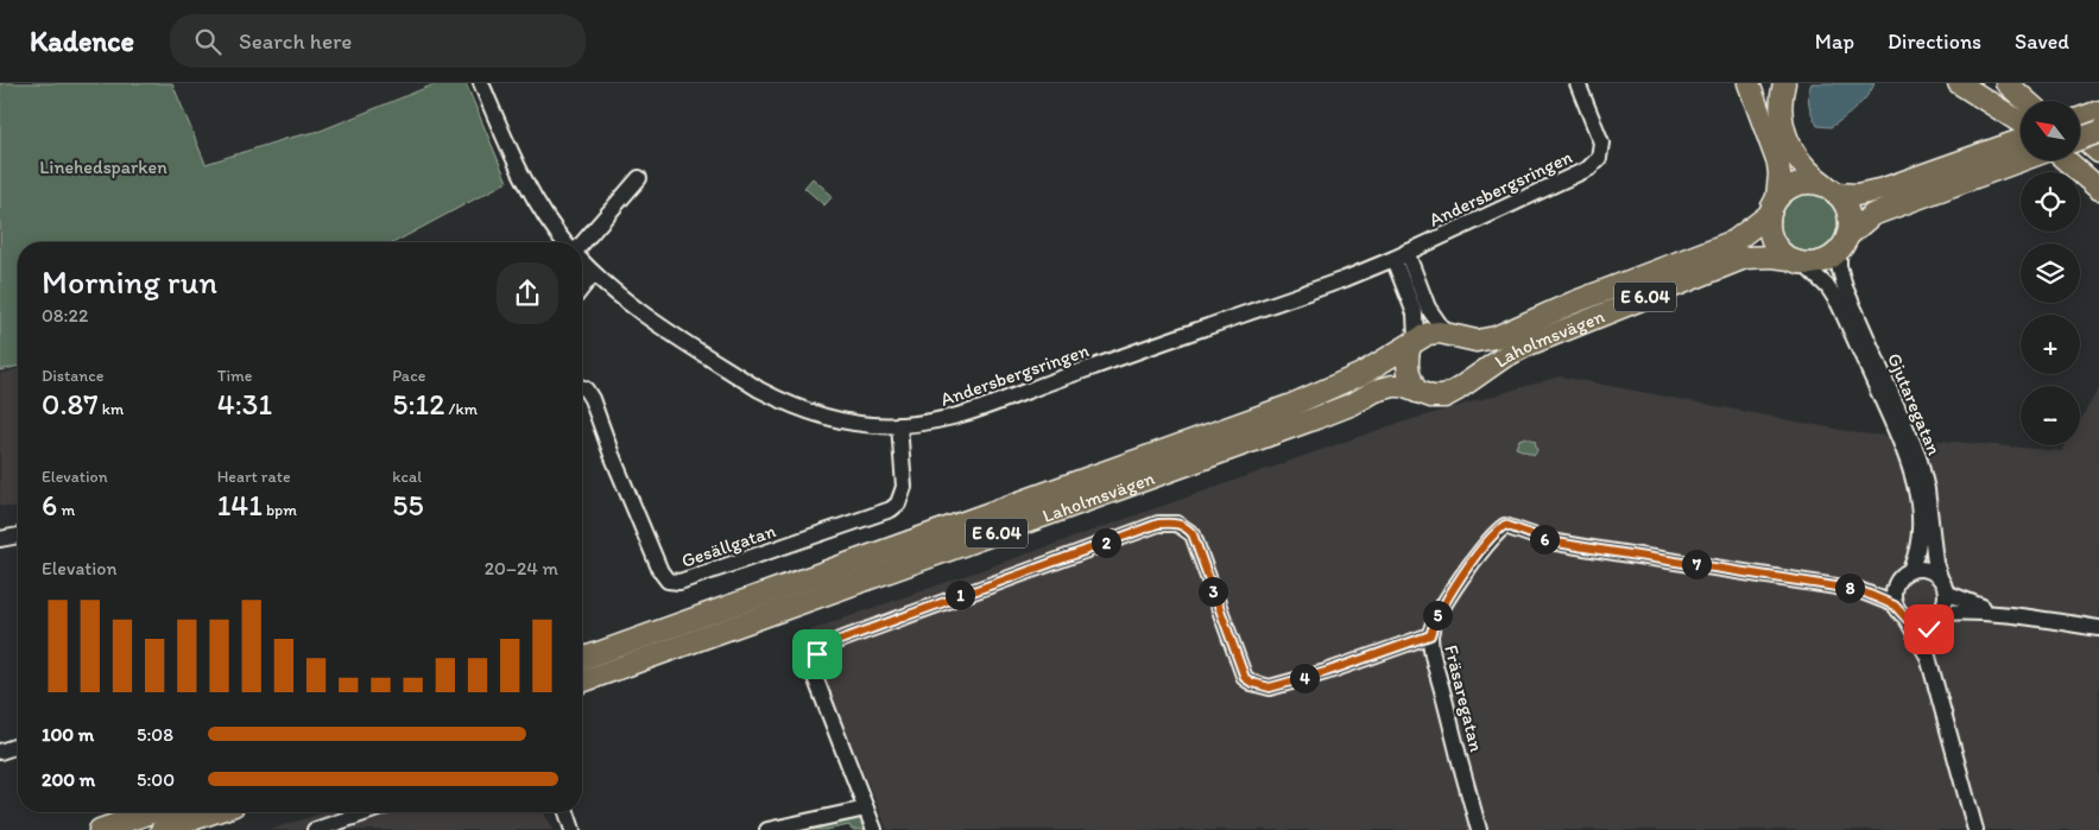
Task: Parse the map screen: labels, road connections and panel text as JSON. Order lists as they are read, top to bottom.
{
  "streets": {
    "highway": ["E 6.04", "Laholmsvägen"],
    "street": [
      "Andersbergsringen",
      "Gjutaregatan",
      "Gesällgatan",
      "Fräsaregatan"
    ]
  },
  "crossings": [
    ["Andersbergsringen", "Gesällgatan"],
    ["Laholmsvägen", "Gjutaregatan"]
  ],
  "parks": ["Linehedsparken"],
  "north": "top left",
  "page": {
    "header": "Kadence",
    "search": "Search here",
    "nav": ["Map", "Directions", "Saved"],
    "map_buttons": ["+", "−"],
    "heading": ["Morning run", "08:22"],
    "stats": [
      ["Distance", "0.87 km"],
      ["Time", "4:31"],
      ["Pace", "5:12 /km"],
      ["Elevation", "6 m"],
      ["Heart rate", "141 bpm"],
      ["kcal", "55"]
    ],
    "pins": [
      "6",
      "2",
      "7",
      "8",
      "3",
      "1",
      "5",
      "4"
    ],
    "chart": ["Elevation", "20–24 m"],
    "list": [
      {
        "name": "100 m",
        "note": "5:08"
      },
      {
        "name": "200 m",
        "note": "5:00"
      }
    ]
  }
}
